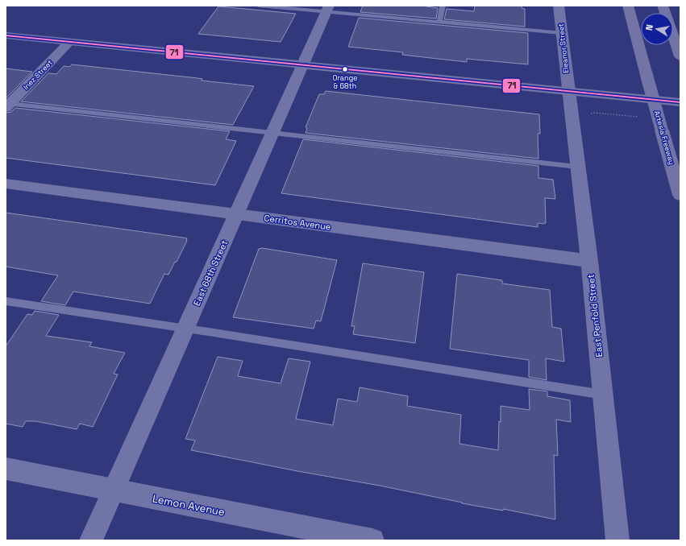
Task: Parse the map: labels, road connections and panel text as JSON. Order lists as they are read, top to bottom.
{
  "streets": {
    "highway": ["Artesia Freeway"],
    "street": [
      "Eleanor Street",
      "Inez Street",
      "Cerritos Avenue",
      "East 68th Street",
      "East Penfold Street",
      "Lemon Avenue"
    ]
  },
  "crossings": [
    ["Eleanor Street", "East Penfold Street"],
    ["Cerritos Avenue", "East 68th Street"],
    ["Cerritos Avenue", "East Penfold Street"],
    ["East 68th Street", "Lemon Avenue"]
  ],
  "places": ["Orange & 68th"],
  "lines": ["transit line 71"],
  "north": "left"
}
